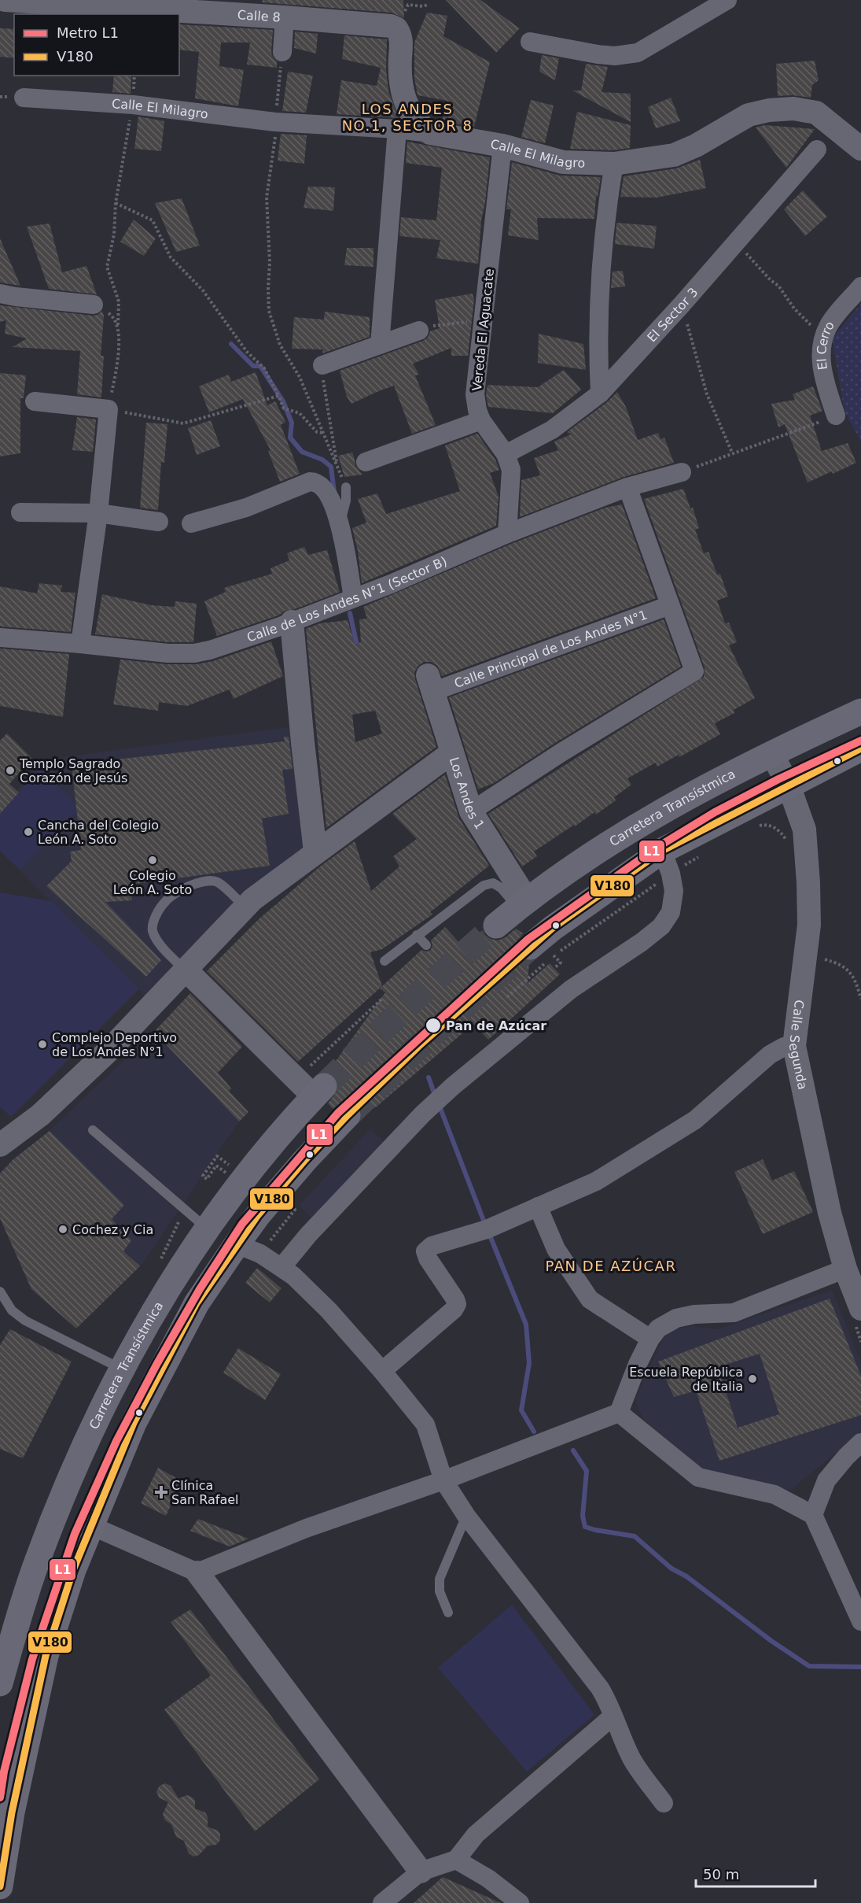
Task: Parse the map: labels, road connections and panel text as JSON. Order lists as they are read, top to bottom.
{
  "streets": {
    "main road": ["Carretera Transístmica"],
    "street": [
      "Calle 8",
      "Calle El Milagro",
      "El Sector 3",
      "Vereda El Aguacate",
      "El Cerro",
      "Calle de Los Andes N°1 (Sector B)",
      "Calle Principal de Los Andes N°1",
      "Los Andes 1",
      "Calle Segunda"
    ]
  },
  "crossings": [
    ["Calle 8", "Calle El Milagro"],
    ["Calle El Milagro", "Vereda El Aguacate"],
    ["El Sector 3", "Vereda El Aguacate"],
    ["Vereda El Aguacate", "Calle de Los Andes N°1 (Sector B)"],
    ["Calle Principal de Los Andes N°1", "Los Andes 1"],
    ["Los Andes 1", "Carretera Transístmica"],
    ["Carretera Transístmica", "Calle Segunda"]
  ],
  "districts": ["LOS ANDES NO.1, SECTOR 8", "PAN DE AZÚCAR"],
  "places": {
    "other": [
      "Templo Sagrado Corazón de Jesús",
      "Cancha del Colegio León A. Soto",
      "Colegio León A. Soto",
      "Pan de Azúcar",
      "Complejo Deportivo de Los Andes N°1",
      "Cochez y Cia",
      "Escuela República de Italia"
    ],
    "health": ["Clínica San Rafael"]
  },
  "lines": ["metro line L1", "transit line V180"],
  "legend": ["Metro L1", "V180"],
  "scale_bar": "50 m"
}
